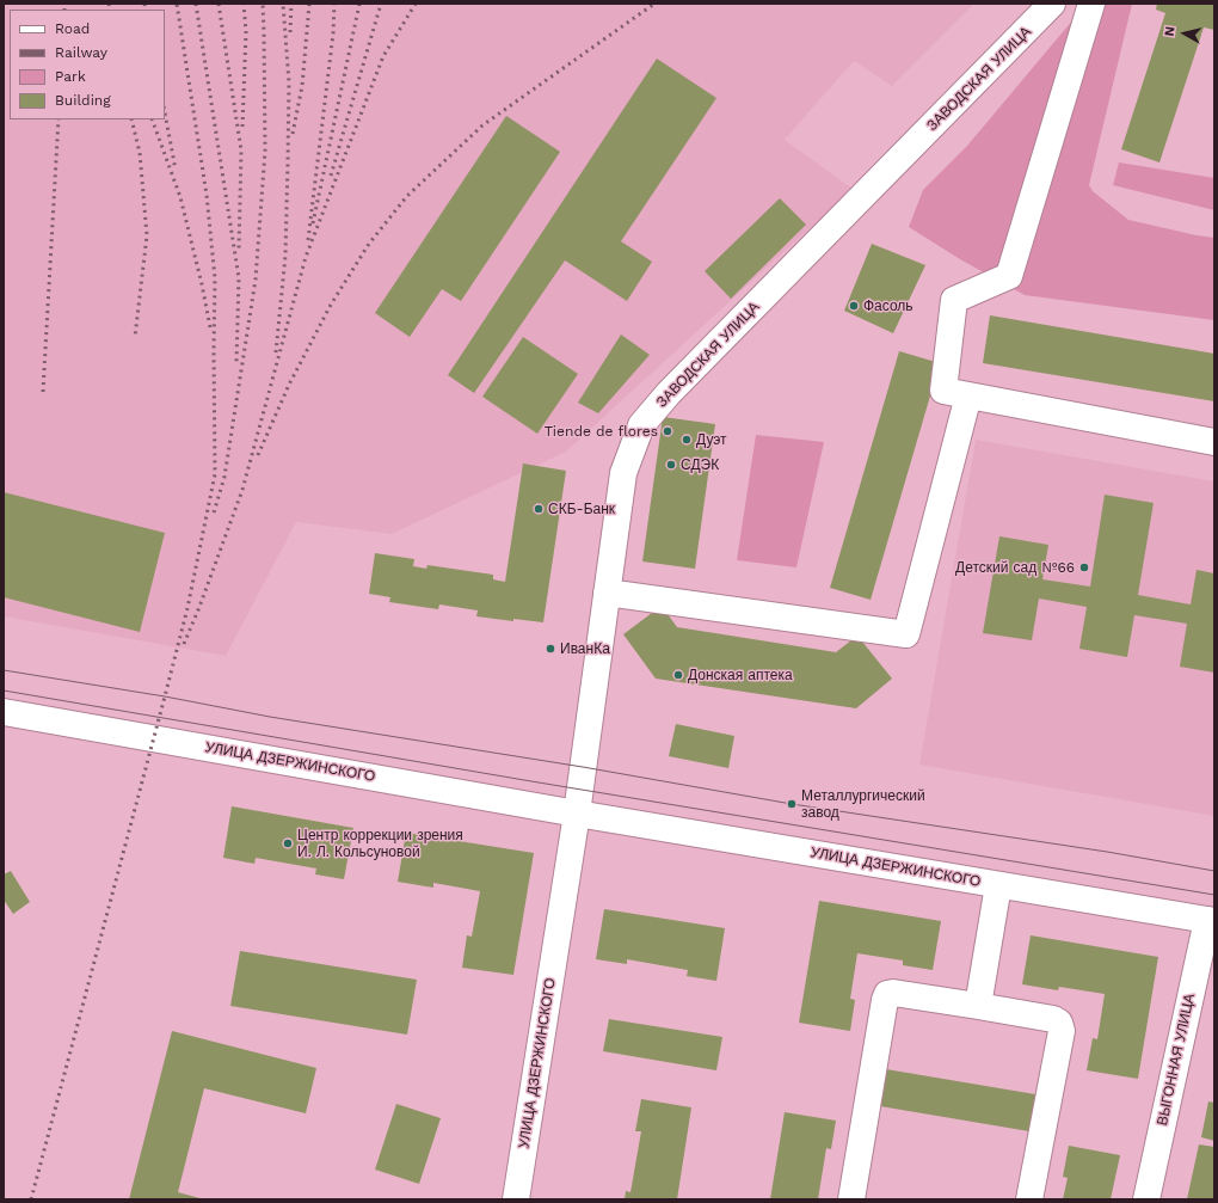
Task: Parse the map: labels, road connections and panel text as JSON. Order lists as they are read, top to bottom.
{
  "streets": {
    "street": ["ЗАВОДСКАЯ УЛИЦА", "УЛИЦА ДЗЕРЖИНСКОГО", "ВЫГОННАЯ УЛИЦА"]
  },
  "crossings": [
    ["ЗАВОДСКАЯ УЛИЦА", "УЛИЦА ДЗЕРЖИНСКОГО"],
    ["УЛИЦА ДЗЕРЖИНСКОГО", "ВЫГОННАЯ УЛИЦА"]
  ],
  "places": [
    "Фасоль",
    "Tiende de flores",
    "Дуэт",
    "СДЭК",
    "СКБ-Банк",
    "Детский сад №66",
    "ИванКа",
    "Донская аптека",
    "Металлургический завод",
    "Центр коррекции зрения И. Л. Кольсуновой"
  ],
  "legend": [
    "Road",
    "Railway",
    "Park",
    "Building"
  ],
  "north": "left"
}
